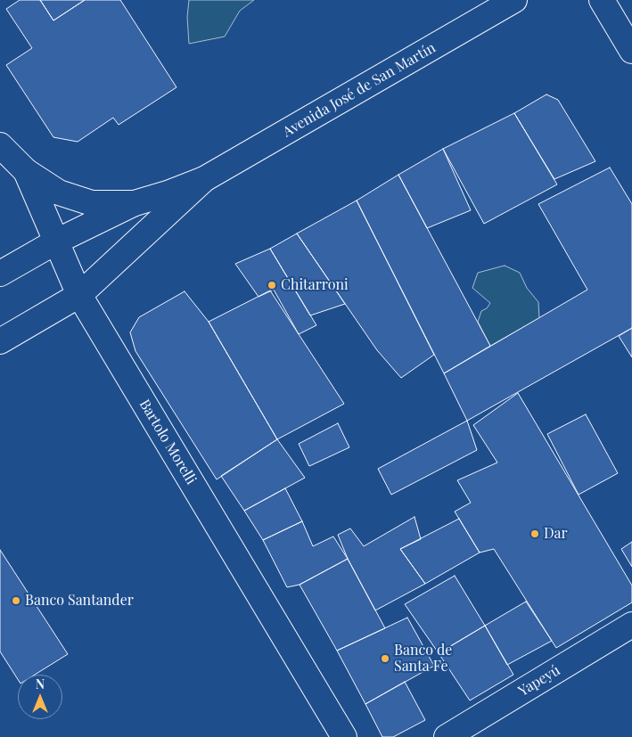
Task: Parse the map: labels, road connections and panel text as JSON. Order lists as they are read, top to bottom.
{
  "streets": {
    "street": ["Avenida José de San Martín", "Bartolo Morelli", "Yapeyú"]
  },
  "crossings": [
    ["Avenida José de San Martín", "Bartolo Morelli"]
  ],
  "places": [
    "Chitarroni",
    "Dar",
    "Banco Santander",
    "Banco de Santa Fe"
  ],
  "north": "top"
}
